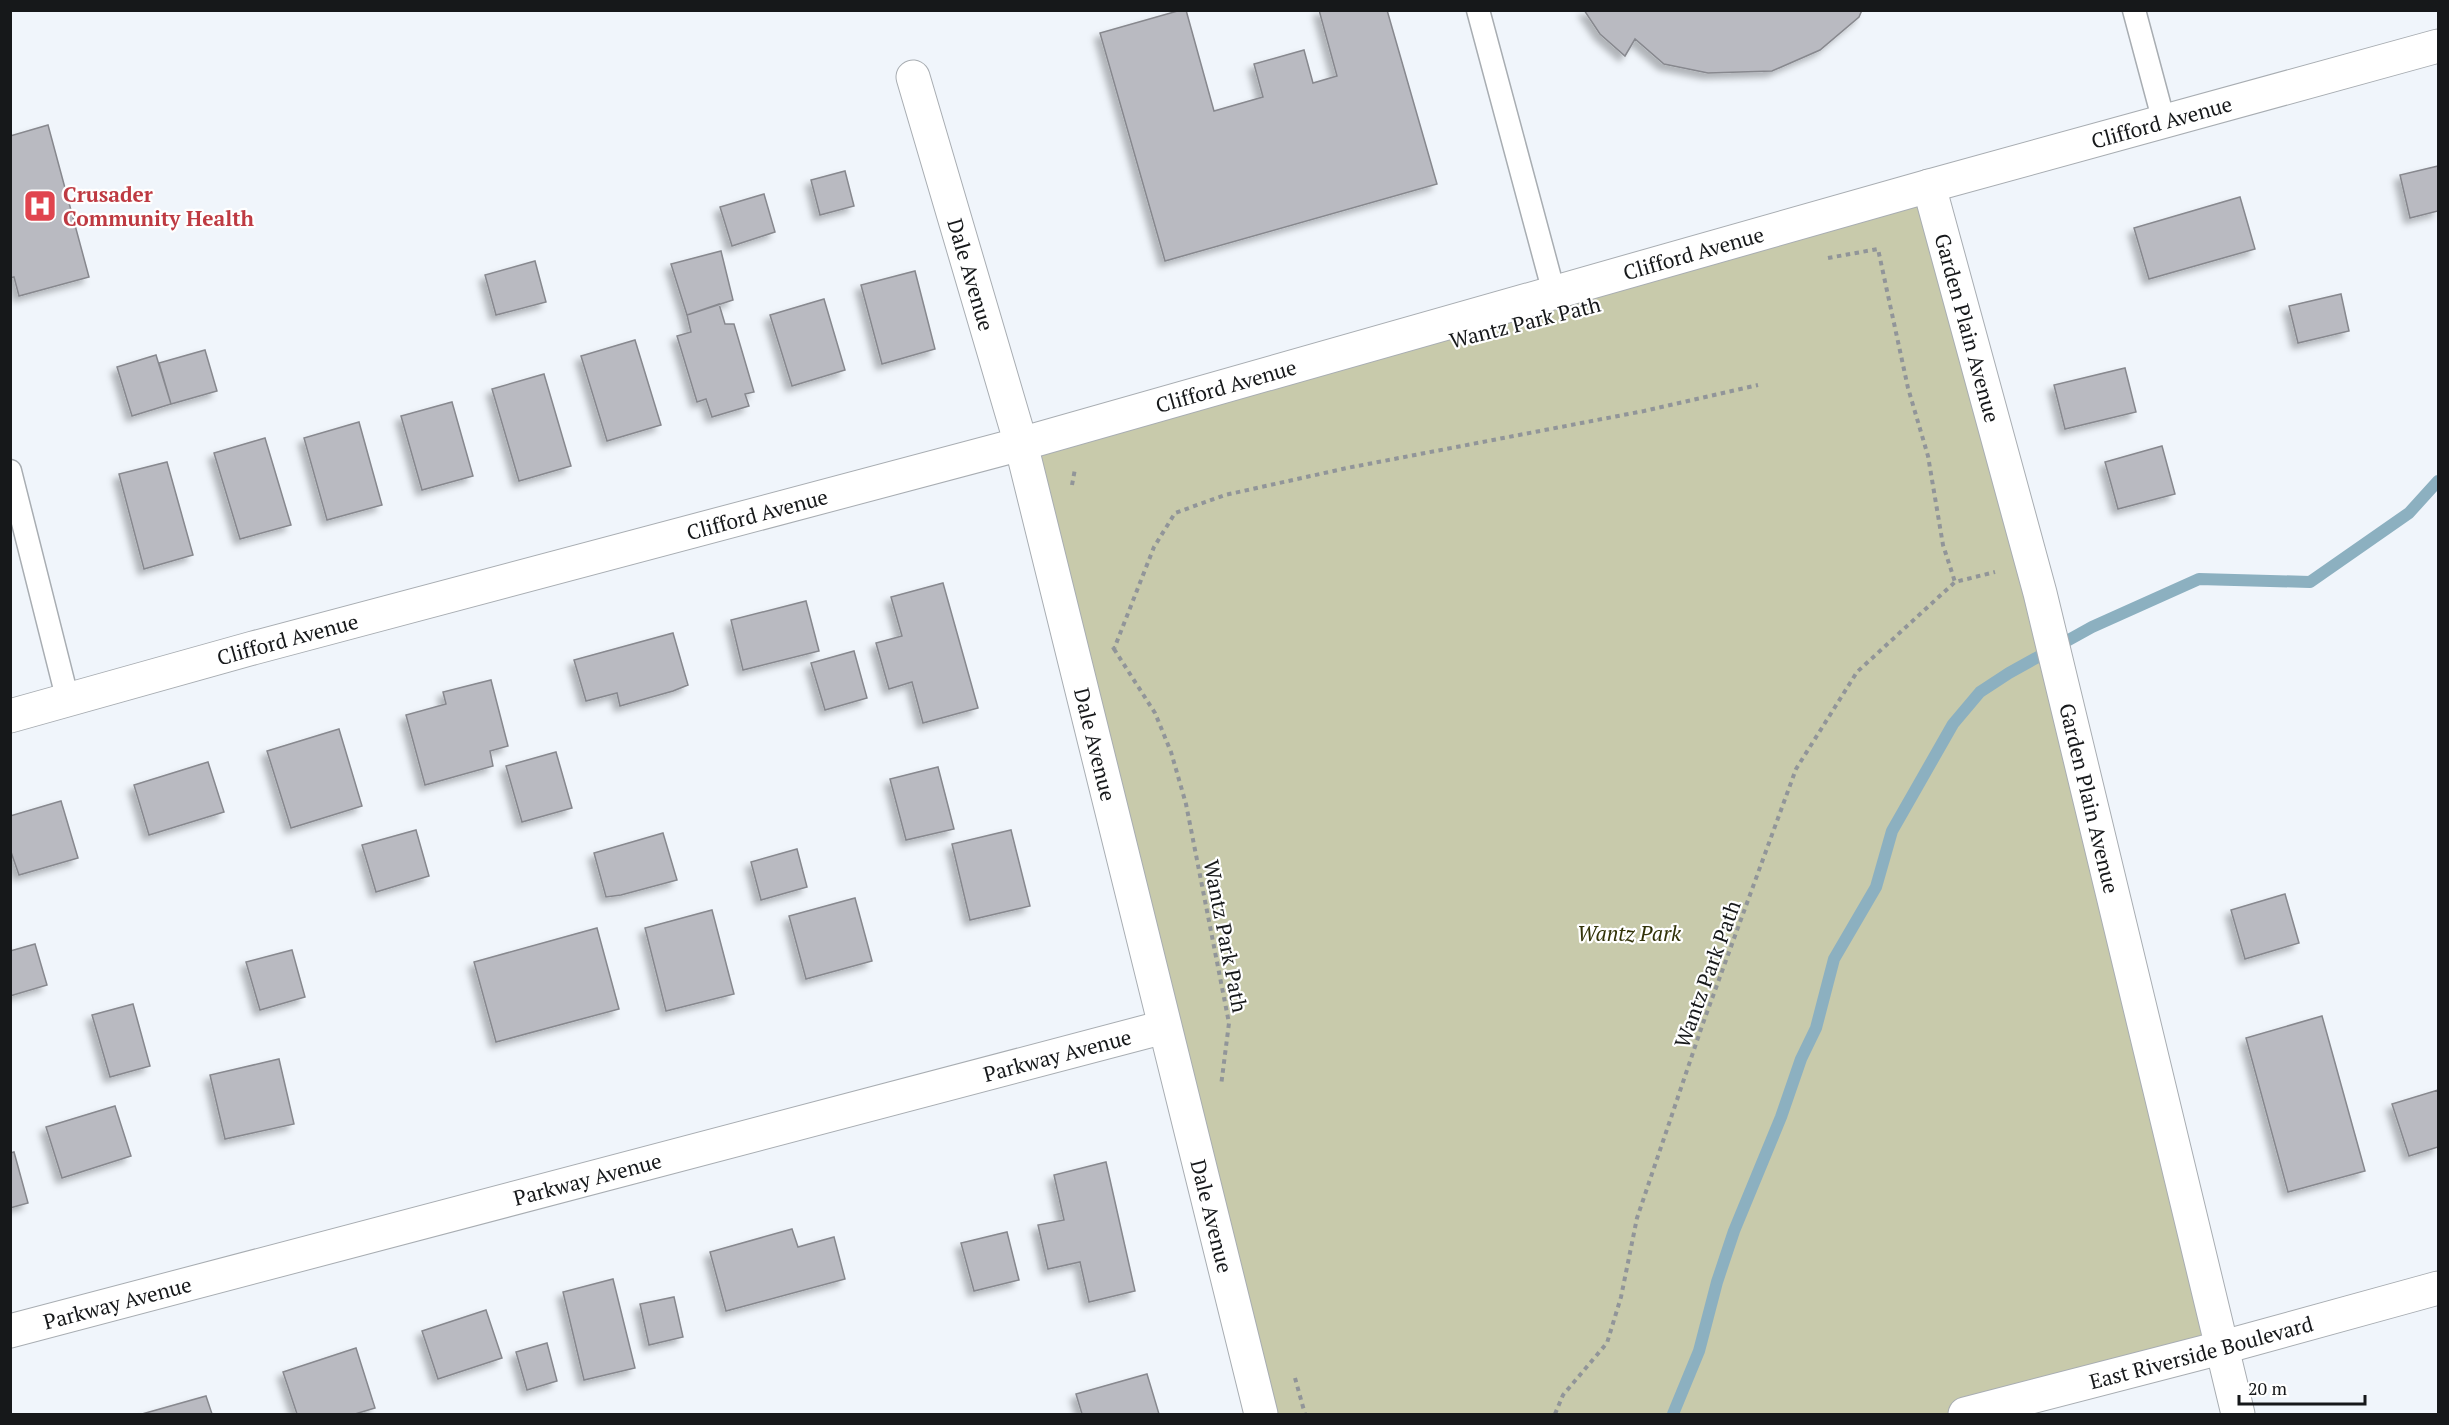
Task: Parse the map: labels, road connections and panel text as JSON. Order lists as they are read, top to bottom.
{
  "streets": {
    "street": [
      "Clifford Avenue",
      "Dale Avenue",
      "Garden Plain Avenue",
      "Parkway Avenue",
      "East Riverside Boulevard"
    ],
    "path": ["Wantz Park Path"]
  },
  "crossings": [
    ["Clifford Avenue", "Dale Avenue"],
    ["Clifford Avenue", "Garden Plain Avenue"],
    ["Dale Avenue", "Parkway Avenue"],
    ["Wantz Park Path", "Garden Plain Avenue"],
    ["Garden Plain Avenue", "East Riverside Boulevard"]
  ],
  "parks": ["Wantz Park"],
  "places": {
    "hospital": ["Crusader Community Health"]
  },
  "scale_bar": "20 m"
}
